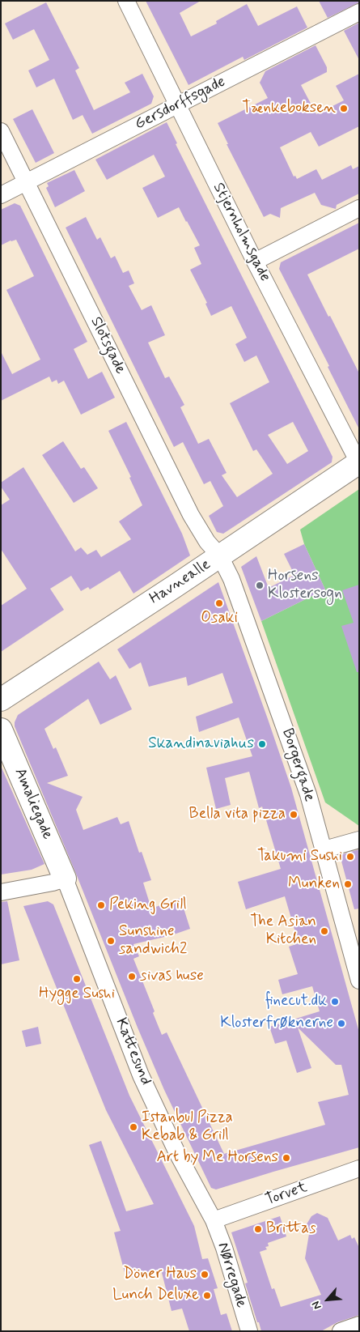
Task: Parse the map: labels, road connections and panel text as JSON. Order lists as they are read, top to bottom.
{
  "streets": {
    "street": [
      "Gersdorffsgade",
      "Stjernholmsgade",
      "Slotsgade",
      "Havnealle",
      "Borgergade",
      "Amaliegade",
      "Kattesund",
      "Torvet",
      "Nørregade"
    ]
  },
  "crossings": [
    ["Gersdorffsgade", "Stjernholmsgade"],
    ["Gersdorffsgade", "Slotsgade"],
    ["Stjernholmsgade", "Havnealle"],
    ["Slotsgade", "Havnealle"],
    ["Slotsgade", "Borgergade"],
    ["Havnealle", "Borgergade"],
    ["Amaliegade", "Kattesund"],
    ["Kattesund", "Torvet"],
    ["Kattesund", "Nørregade"],
    ["Torvet", "Nørregade"]
  ],
  "places": [
    "Tænkeboksen",
    "Horsens Klostersogn",
    "Osaki",
    "Skandinaviahus",
    "Bella vita pizza",
    "Takumi Sushi",
    "Munken",
    "Peking Grill",
    "The Asian Kitchen",
    "Sunshine sandwich2",
    "sivas huse",
    "Hygge Sushi",
    "finecut.dk",
    "Klosterfrøknerne",
    "Istanbul Pizza Kebab & Grill",
    "Art by Me Horsens",
    "Brittas",
    "Döner Haus",
    "Lunch Deluxe"
  ],
  "north": "bottom left"
}
